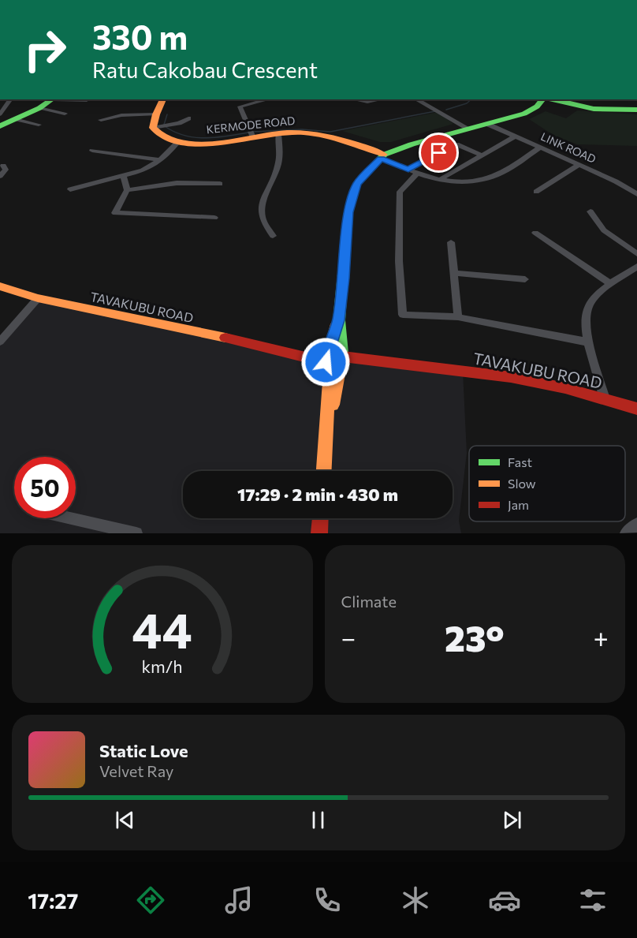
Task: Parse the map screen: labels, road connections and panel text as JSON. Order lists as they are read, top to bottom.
{
  "streets": {
    "main road": ["KERMODE ROAD", "TAVAKUBU ROAD"],
    "street": ["LINK ROAD"]
  },
  "legend": ["Fast", "Slow", "Jam"],
  "page": {
    "turn": ["330 m", "Ratu Cakobau Crescent"],
    "limit": "50",
    "trip": "17:29 · 2 min · 430 m",
    "tile": "Climate",
    "heat": ["−", "23°", "+"],
    "song": ["Static Love", "Velvet Ray"],
    "tabs": "17:27",
    "gauge": ["44", "km/h"]
  }
}
